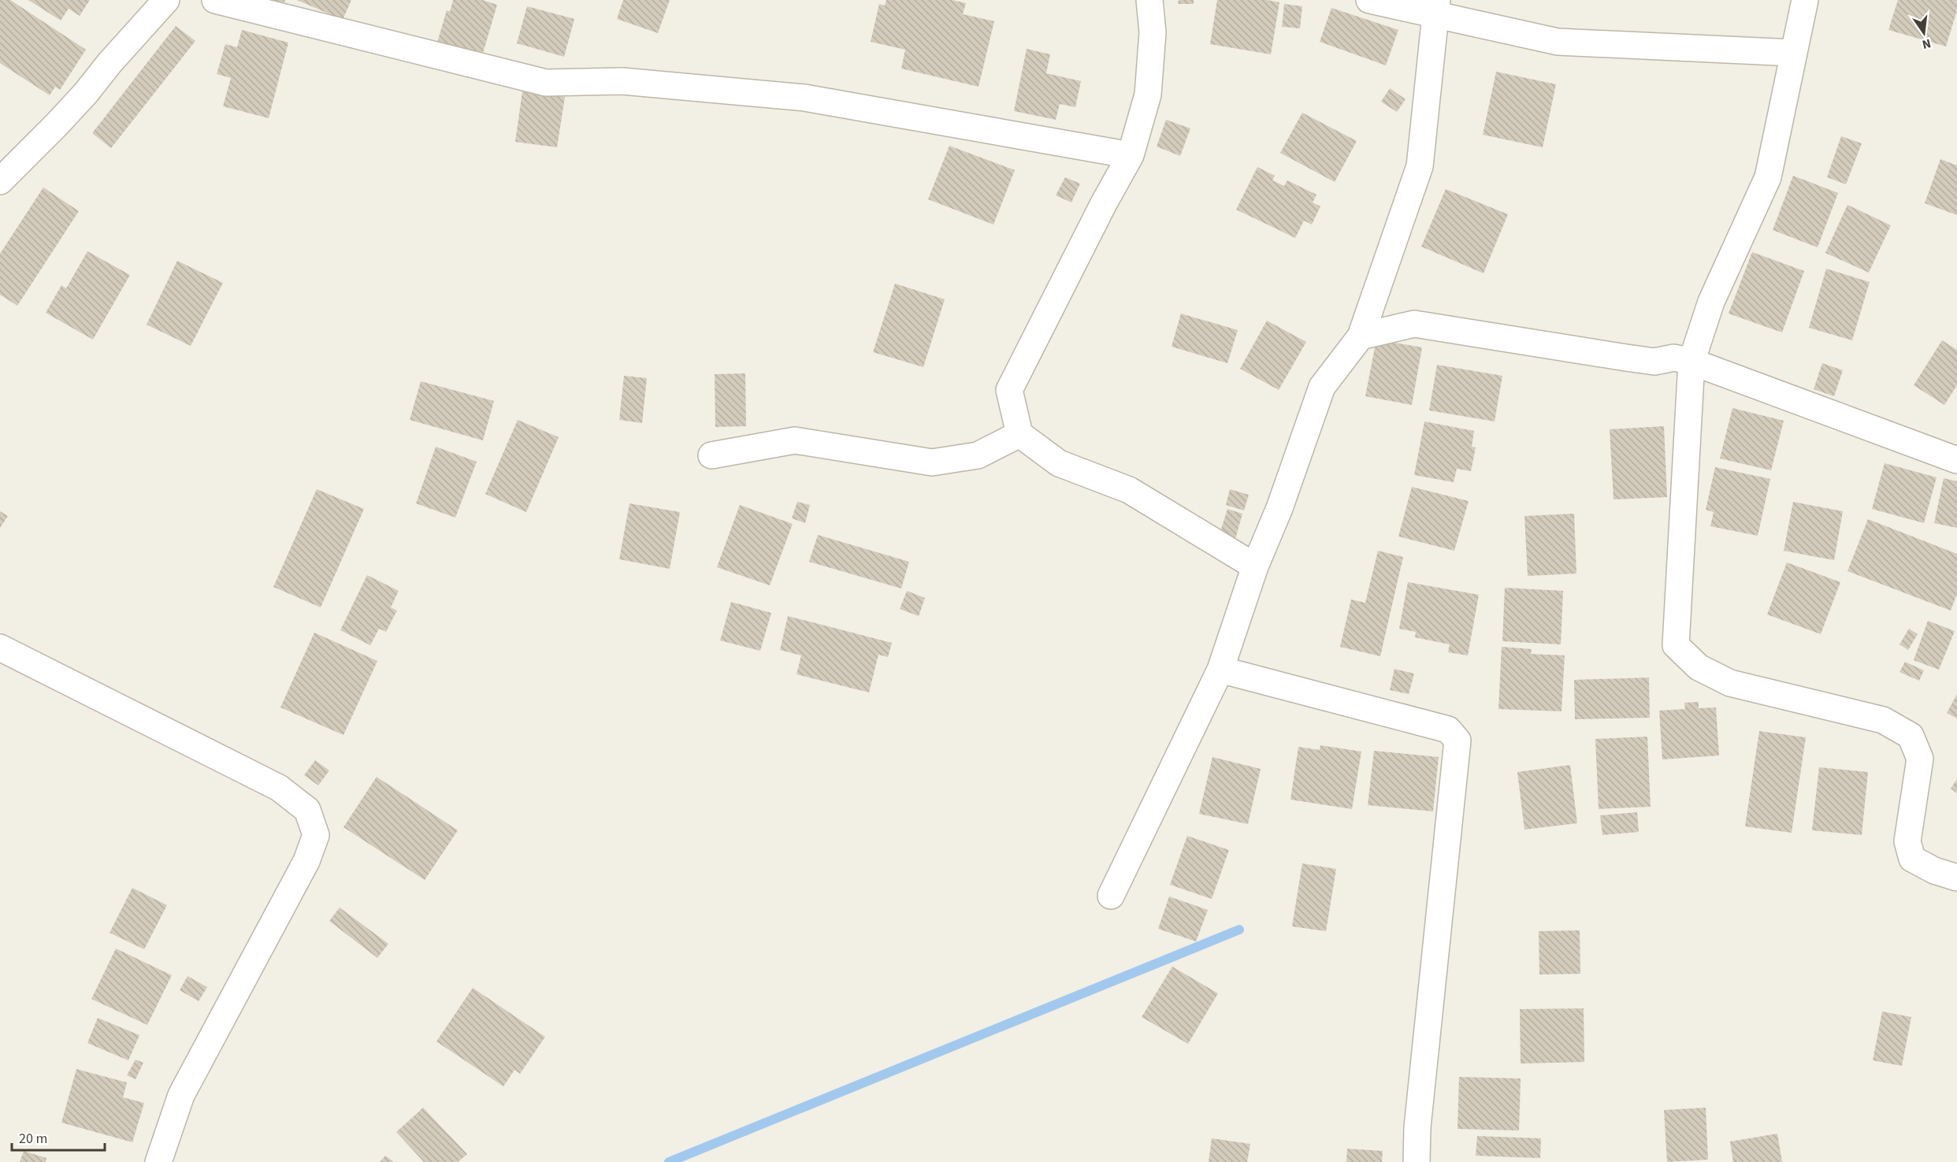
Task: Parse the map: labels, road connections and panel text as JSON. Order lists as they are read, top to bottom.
{
  "scale_bar": "20 m",
  "north": "bottom"
}
